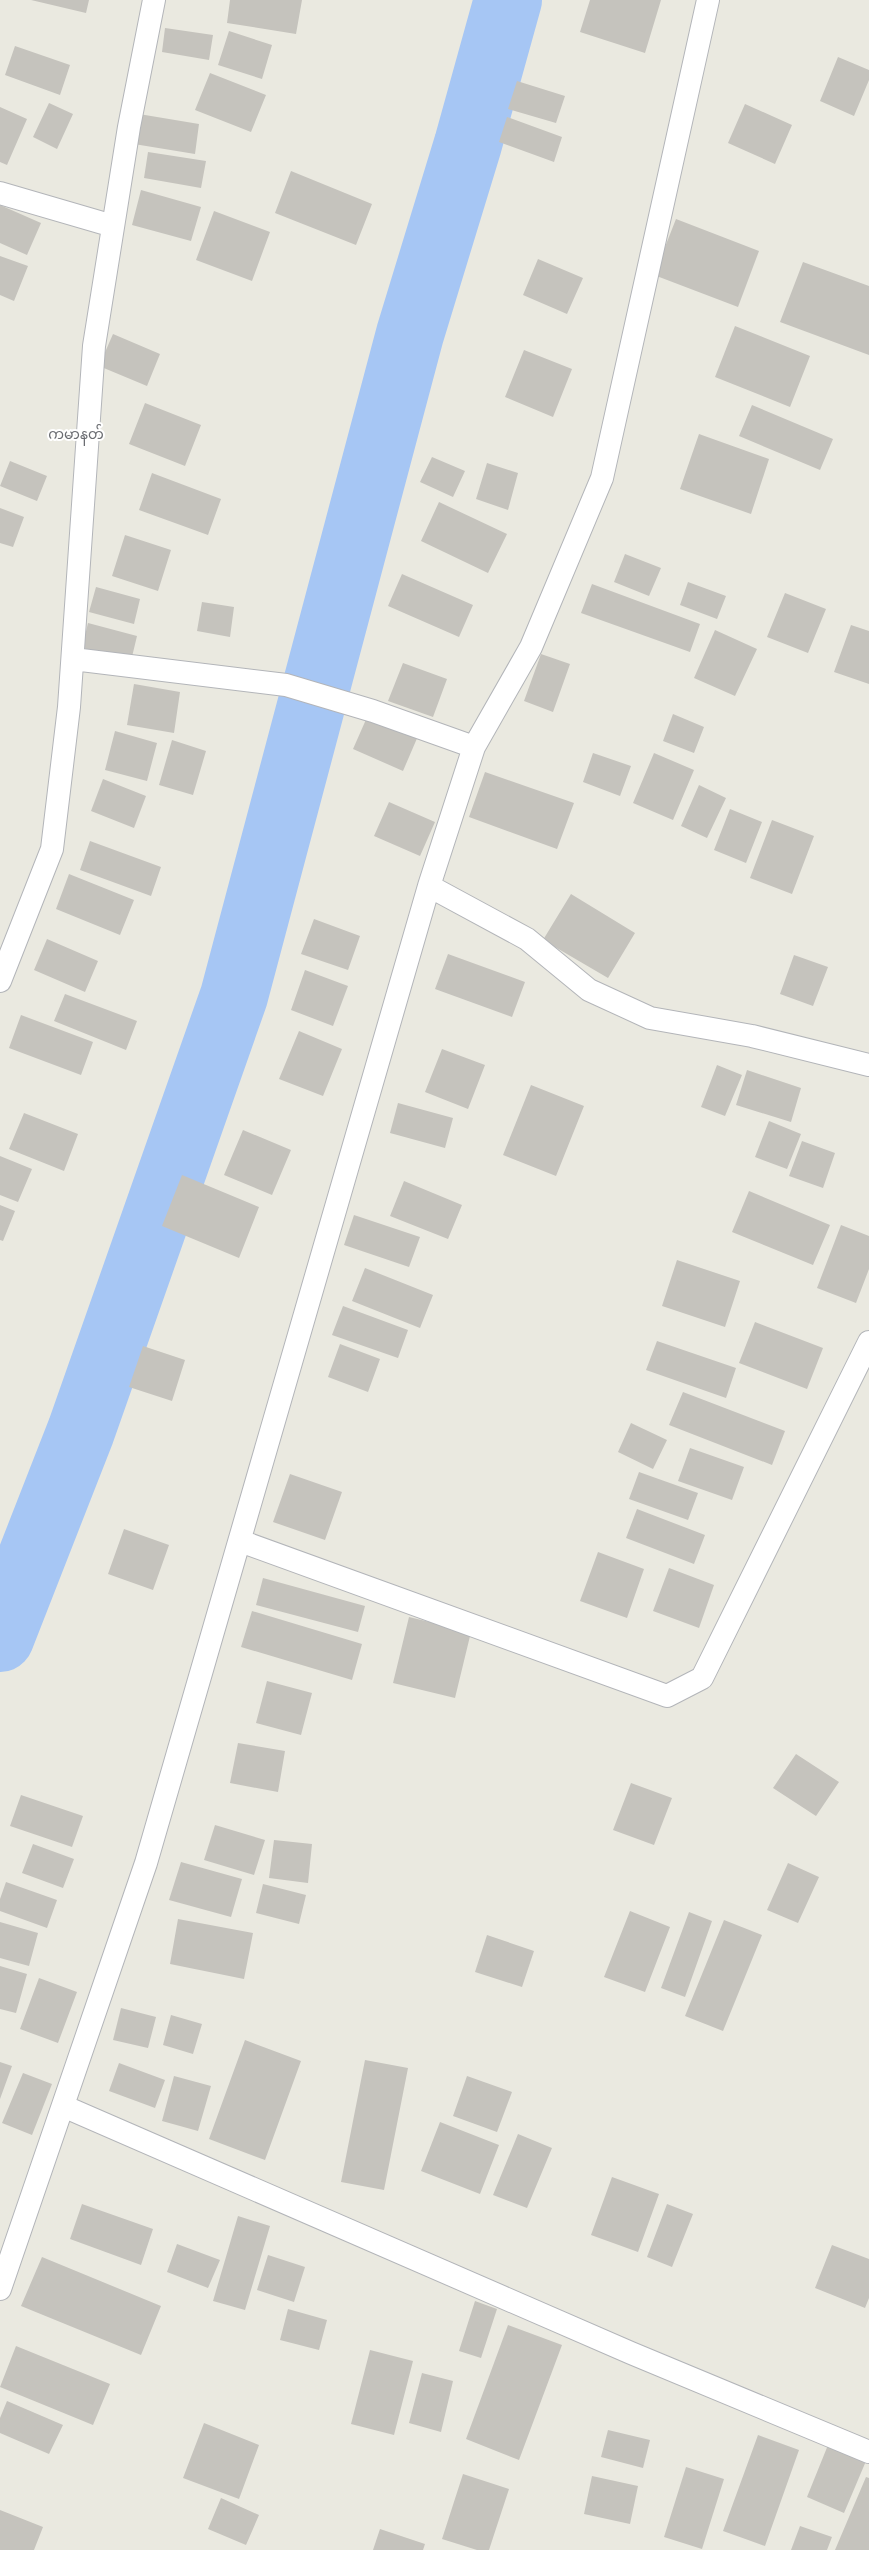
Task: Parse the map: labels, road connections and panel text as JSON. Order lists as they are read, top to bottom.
{
  "districts": ["ကမာနတ်"]
}
